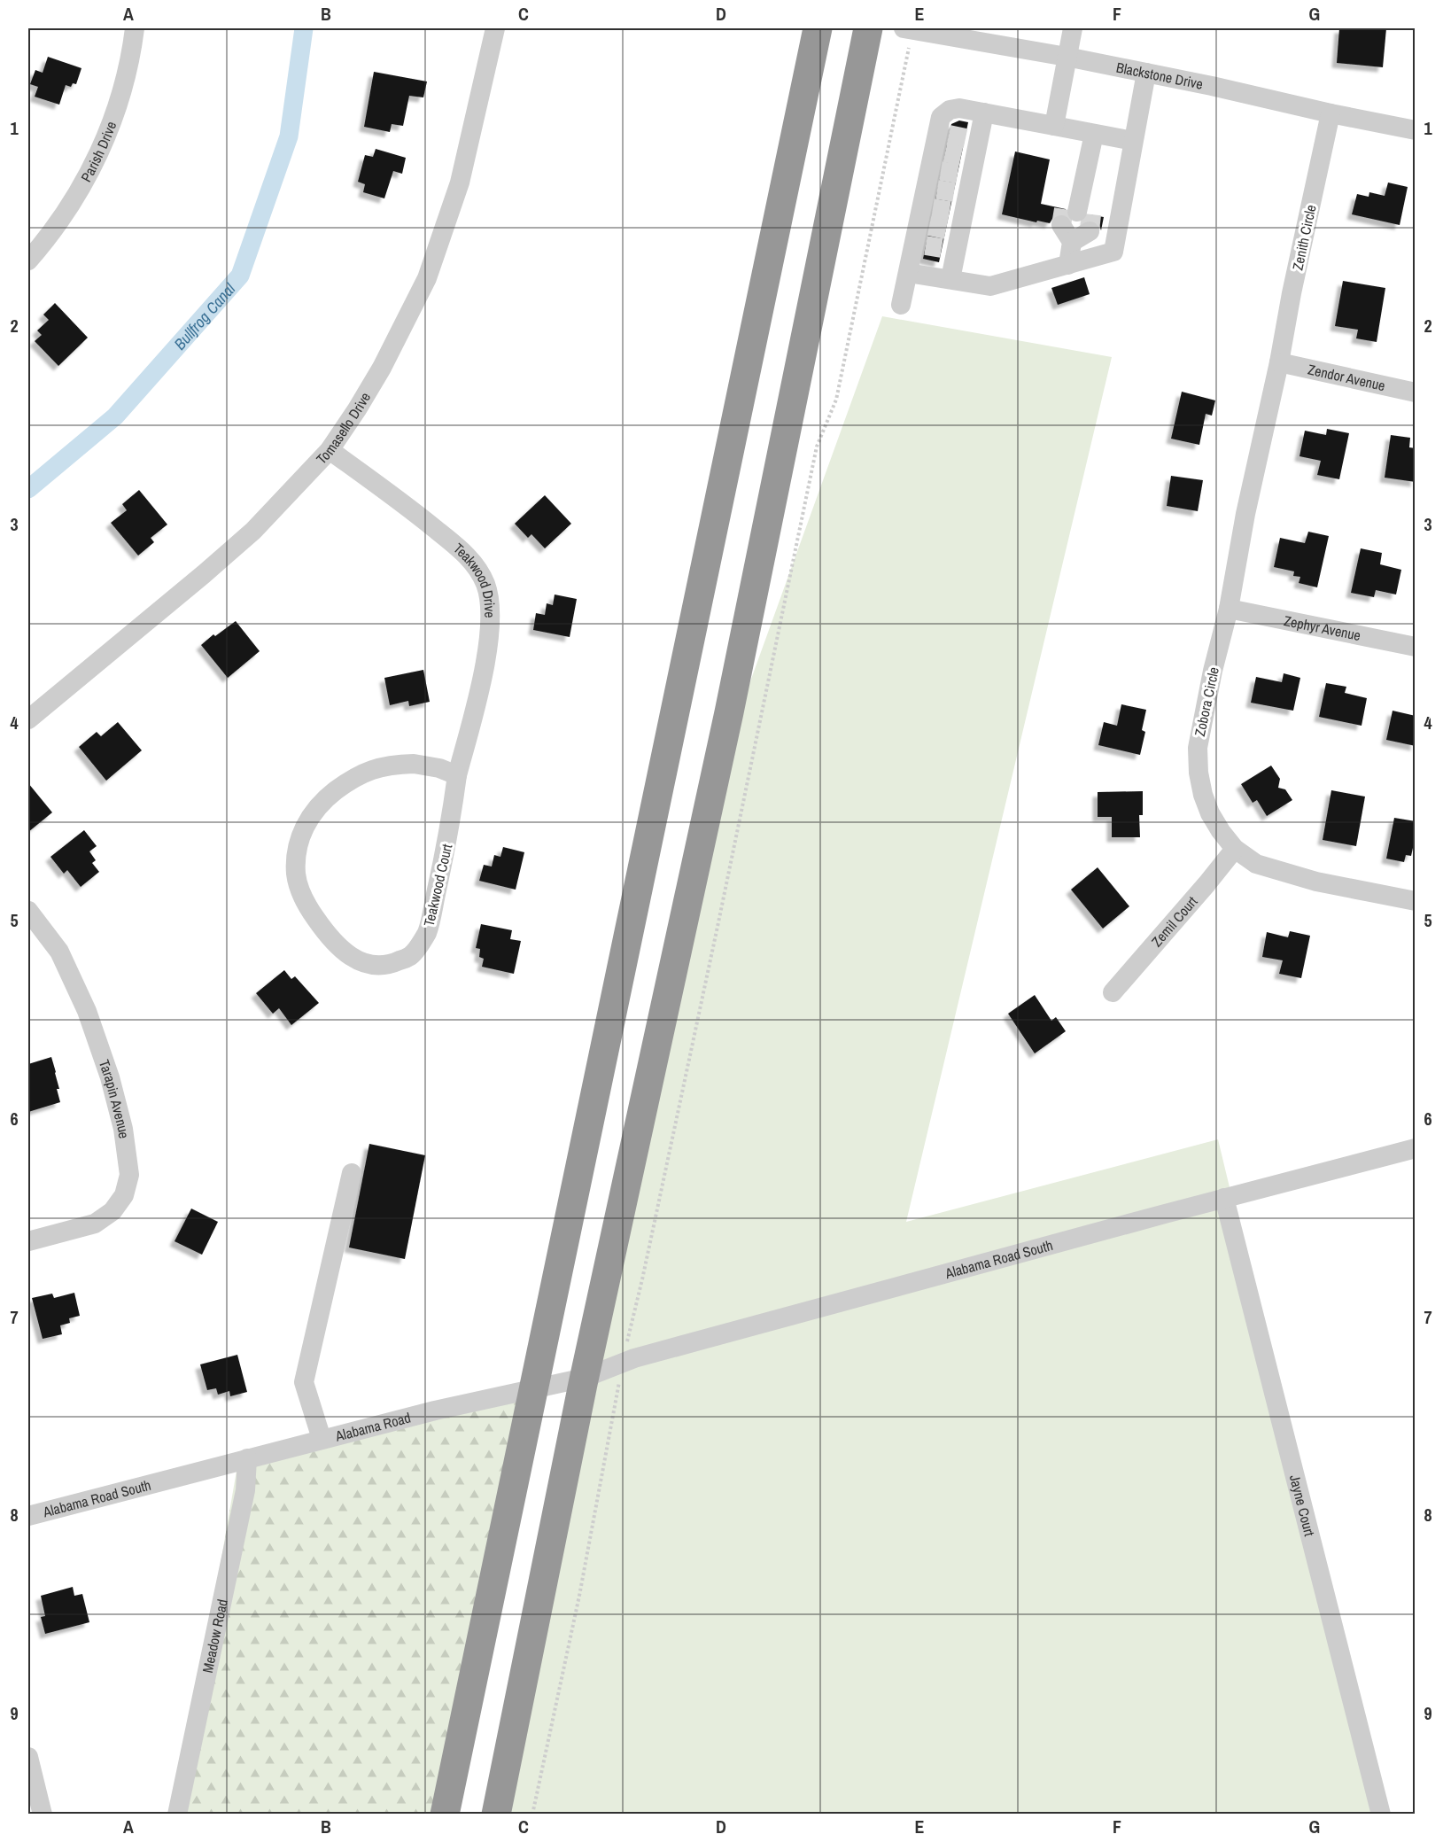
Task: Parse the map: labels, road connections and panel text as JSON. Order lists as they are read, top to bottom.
{
  "streets": {
    "street": [
      "Blackstone Drive",
      "Parish Drive",
      "Zenith Circle",
      "Zendor Avenue",
      "Tomasello Drive",
      "Teakwood Drive",
      "Zephyr Avenue",
      "Zobora Circle",
      "Teakwood Court",
      "Zemil Court",
      "Tarapin Avenue",
      "Alabama Road South",
      "Alabama Road",
      "Jayne Court",
      "Meadow Road"
    ]
  },
  "crossings": [
    ["Blackstone Drive", "Zenith Circle"],
    ["Zenith Circle", "Zendor Avenue"],
    ["Zenith Circle", "Zobora Circle"],
    ["Zendor Avenue", "Zobora Circle"],
    ["Tomasello Drive", "Teakwood Drive"],
    ["Teakwood Drive", "Teakwood Court"],
    ["Zephyr Avenue", "Zobora Circle"],
    ["Zobora Circle", "Zemil Court"],
    ["Alabama Road South", "Alabama Road"],
    ["Alabama Road South", "Jayne Court"],
    ["Alabama Road", "Meadow Road"]
  ],
  "water": ["Bullfrog Canal"],
  "grid": {
    "columns": [
      "A",
      "B",
      "C",
      "D",
      "E",
      "F",
      "G"
    ],
    "rows": [
      "1",
      "2",
      "3",
      "4",
      "5",
      "6",
      "7",
      "8",
      "9"
    ]
  }
}
